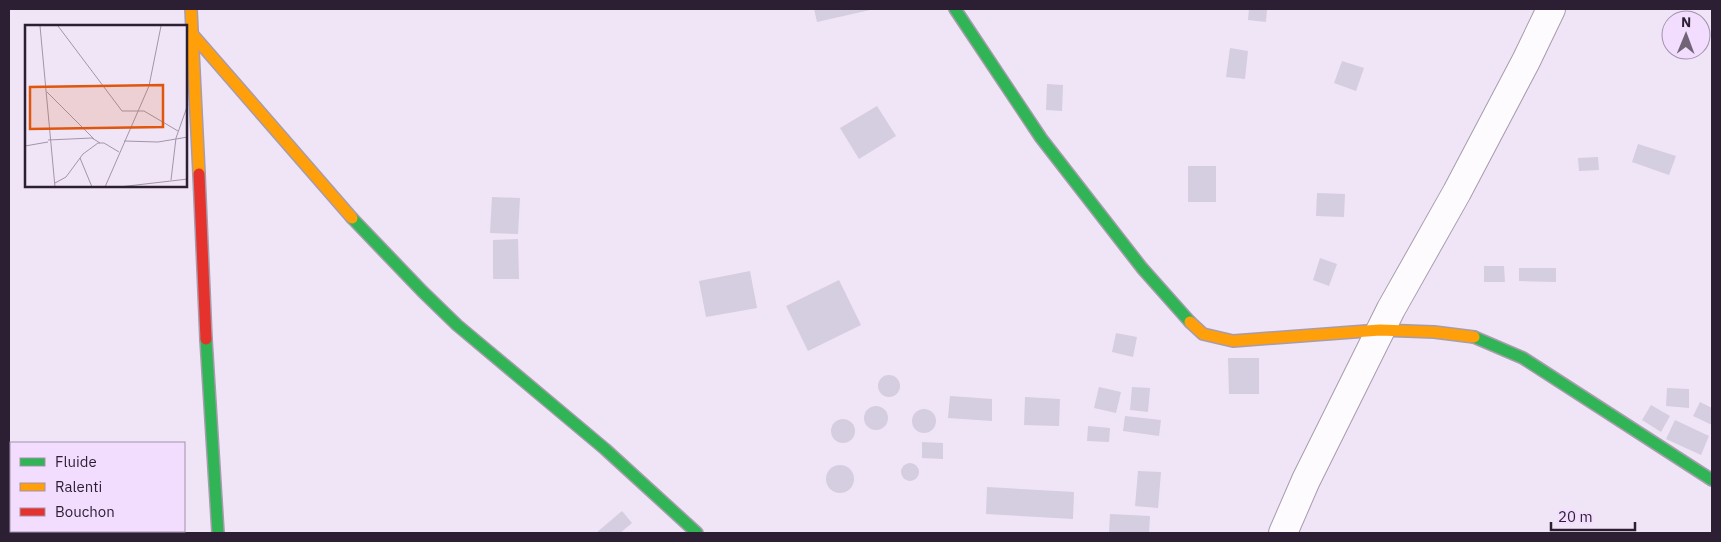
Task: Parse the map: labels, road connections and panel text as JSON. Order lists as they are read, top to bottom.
{
  "legend": ["Fluide", "Ralenti", "Bouchon"],
  "scale_bar": "20 m",
  "north": "top"
}
